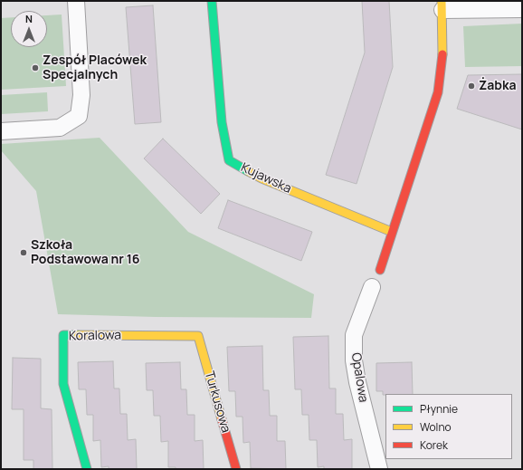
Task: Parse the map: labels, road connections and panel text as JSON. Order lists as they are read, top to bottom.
{
  "streets": {
    "street": [
      "Kujawska",
      "Koralowa",
      "Opalowa",
      "Turkusowa"
    ]
  },
  "crossings": [
    ["Koralowa", "Turkusowa"]
  ],
  "places": ["Zespół Placówek Specjalnych", "Żabka", "Szkoła Podstawowa nr 16"],
  "legend": ["Płynnie", "Wolno", "Korek"],
  "north": "top"
}
